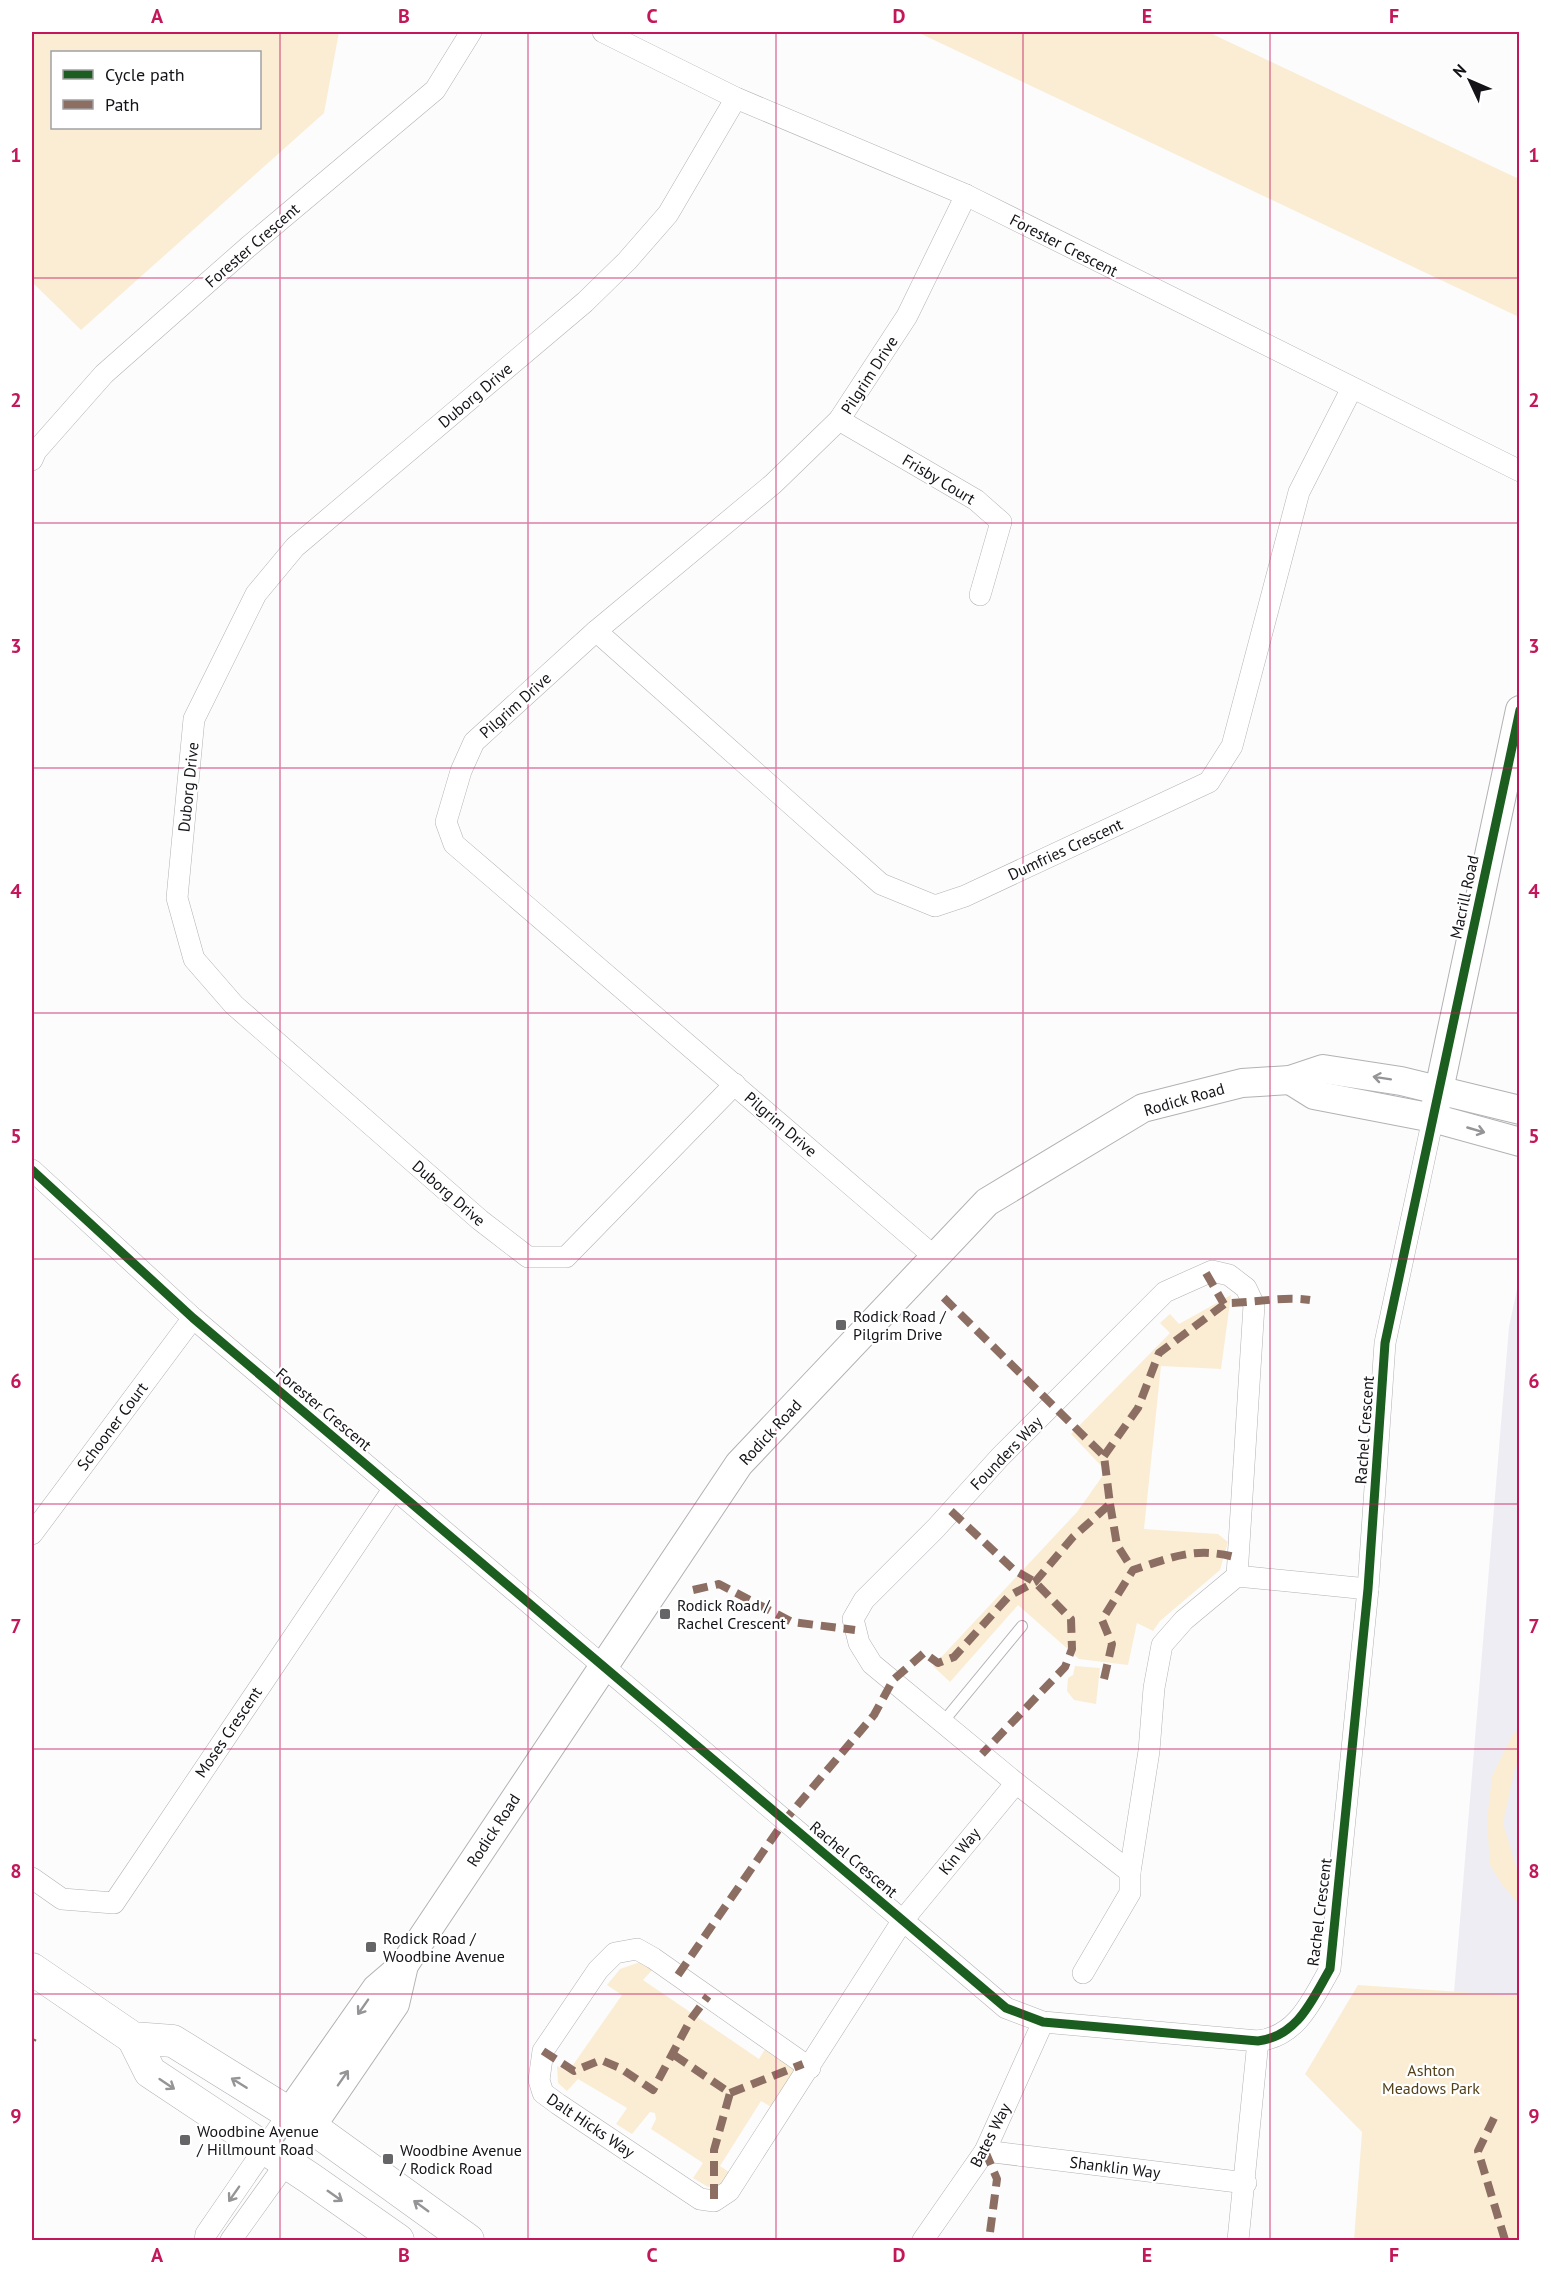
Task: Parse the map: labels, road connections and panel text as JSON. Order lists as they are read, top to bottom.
{
  "streets": {
    "main road": ["Macrill Road", "Rodick Road"],
    "street": [
      "Forester Crescent",
      "Pilgrim Drive",
      "Duborg Drive",
      "Frisby Court",
      "Dumfries Crescent",
      "Schooner Court",
      "Rachel Crescent",
      "Founders Way",
      "Moses Crescent",
      "Kin Way",
      "Dalt Hicks Way",
      "Bates Way",
      "Shanklin Way"
    ]
  },
  "crossings": [
    ["Forester Crescent", "Pilgrim Drive"],
    ["Forester Crescent", "Duborg Drive"],
    ["Forester Crescent", "Dumfries Crescent"],
    ["Forester Crescent", "Rodick Road"],
    ["Forester Crescent", "Schooner Court"],
    ["Forester Crescent", "Rachel Crescent"],
    ["Forester Crescent", "Moses Crescent"],
    ["Pilgrim Drive", "Duborg Drive"],
    ["Pilgrim Drive", "Frisby Court"],
    ["Pilgrim Drive", "Dumfries Crescent"],
    ["Pilgrim Drive", "Rodick Road"],
    ["Macrill Road", "Rodick Road"],
    ["Macrill Road", "Rachel Crescent"],
    ["Rodick Road", "Rachel Crescent"],
    ["Rachel Crescent", "Kin Way"],
    ["Rachel Crescent", "Dalt Hicks Way"],
    ["Rachel Crescent", "Bates Way"],
    ["Founders Way", "Kin Way"],
    ["Kin Way", "Dalt Hicks Way"],
    ["Bates Way", "Shanklin Way"]
  ],
  "parks": ["Ashton Meadows Park"],
  "places": {
    "transit": [
      "Rodick Road / Pilgrim Drive",
      "Rodick Road / Rachel Crescent",
      "Rodick Road / Woodbine Avenue",
      "Woodbine Avenue / Hillmount Road",
      "Woodbine Avenue / Rodick Road"
    ]
  },
  "legend": ["Cycle path", "Path"],
  "north": "top left",
  "grid": {
    "columns": [
      "A",
      "B",
      "C",
      "D",
      "E",
      "F"
    ],
    "rows": [
      "1",
      "2",
      "3",
      "4",
      "5",
      "6",
      "7",
      "8",
      "9"
    ]
  }
}
